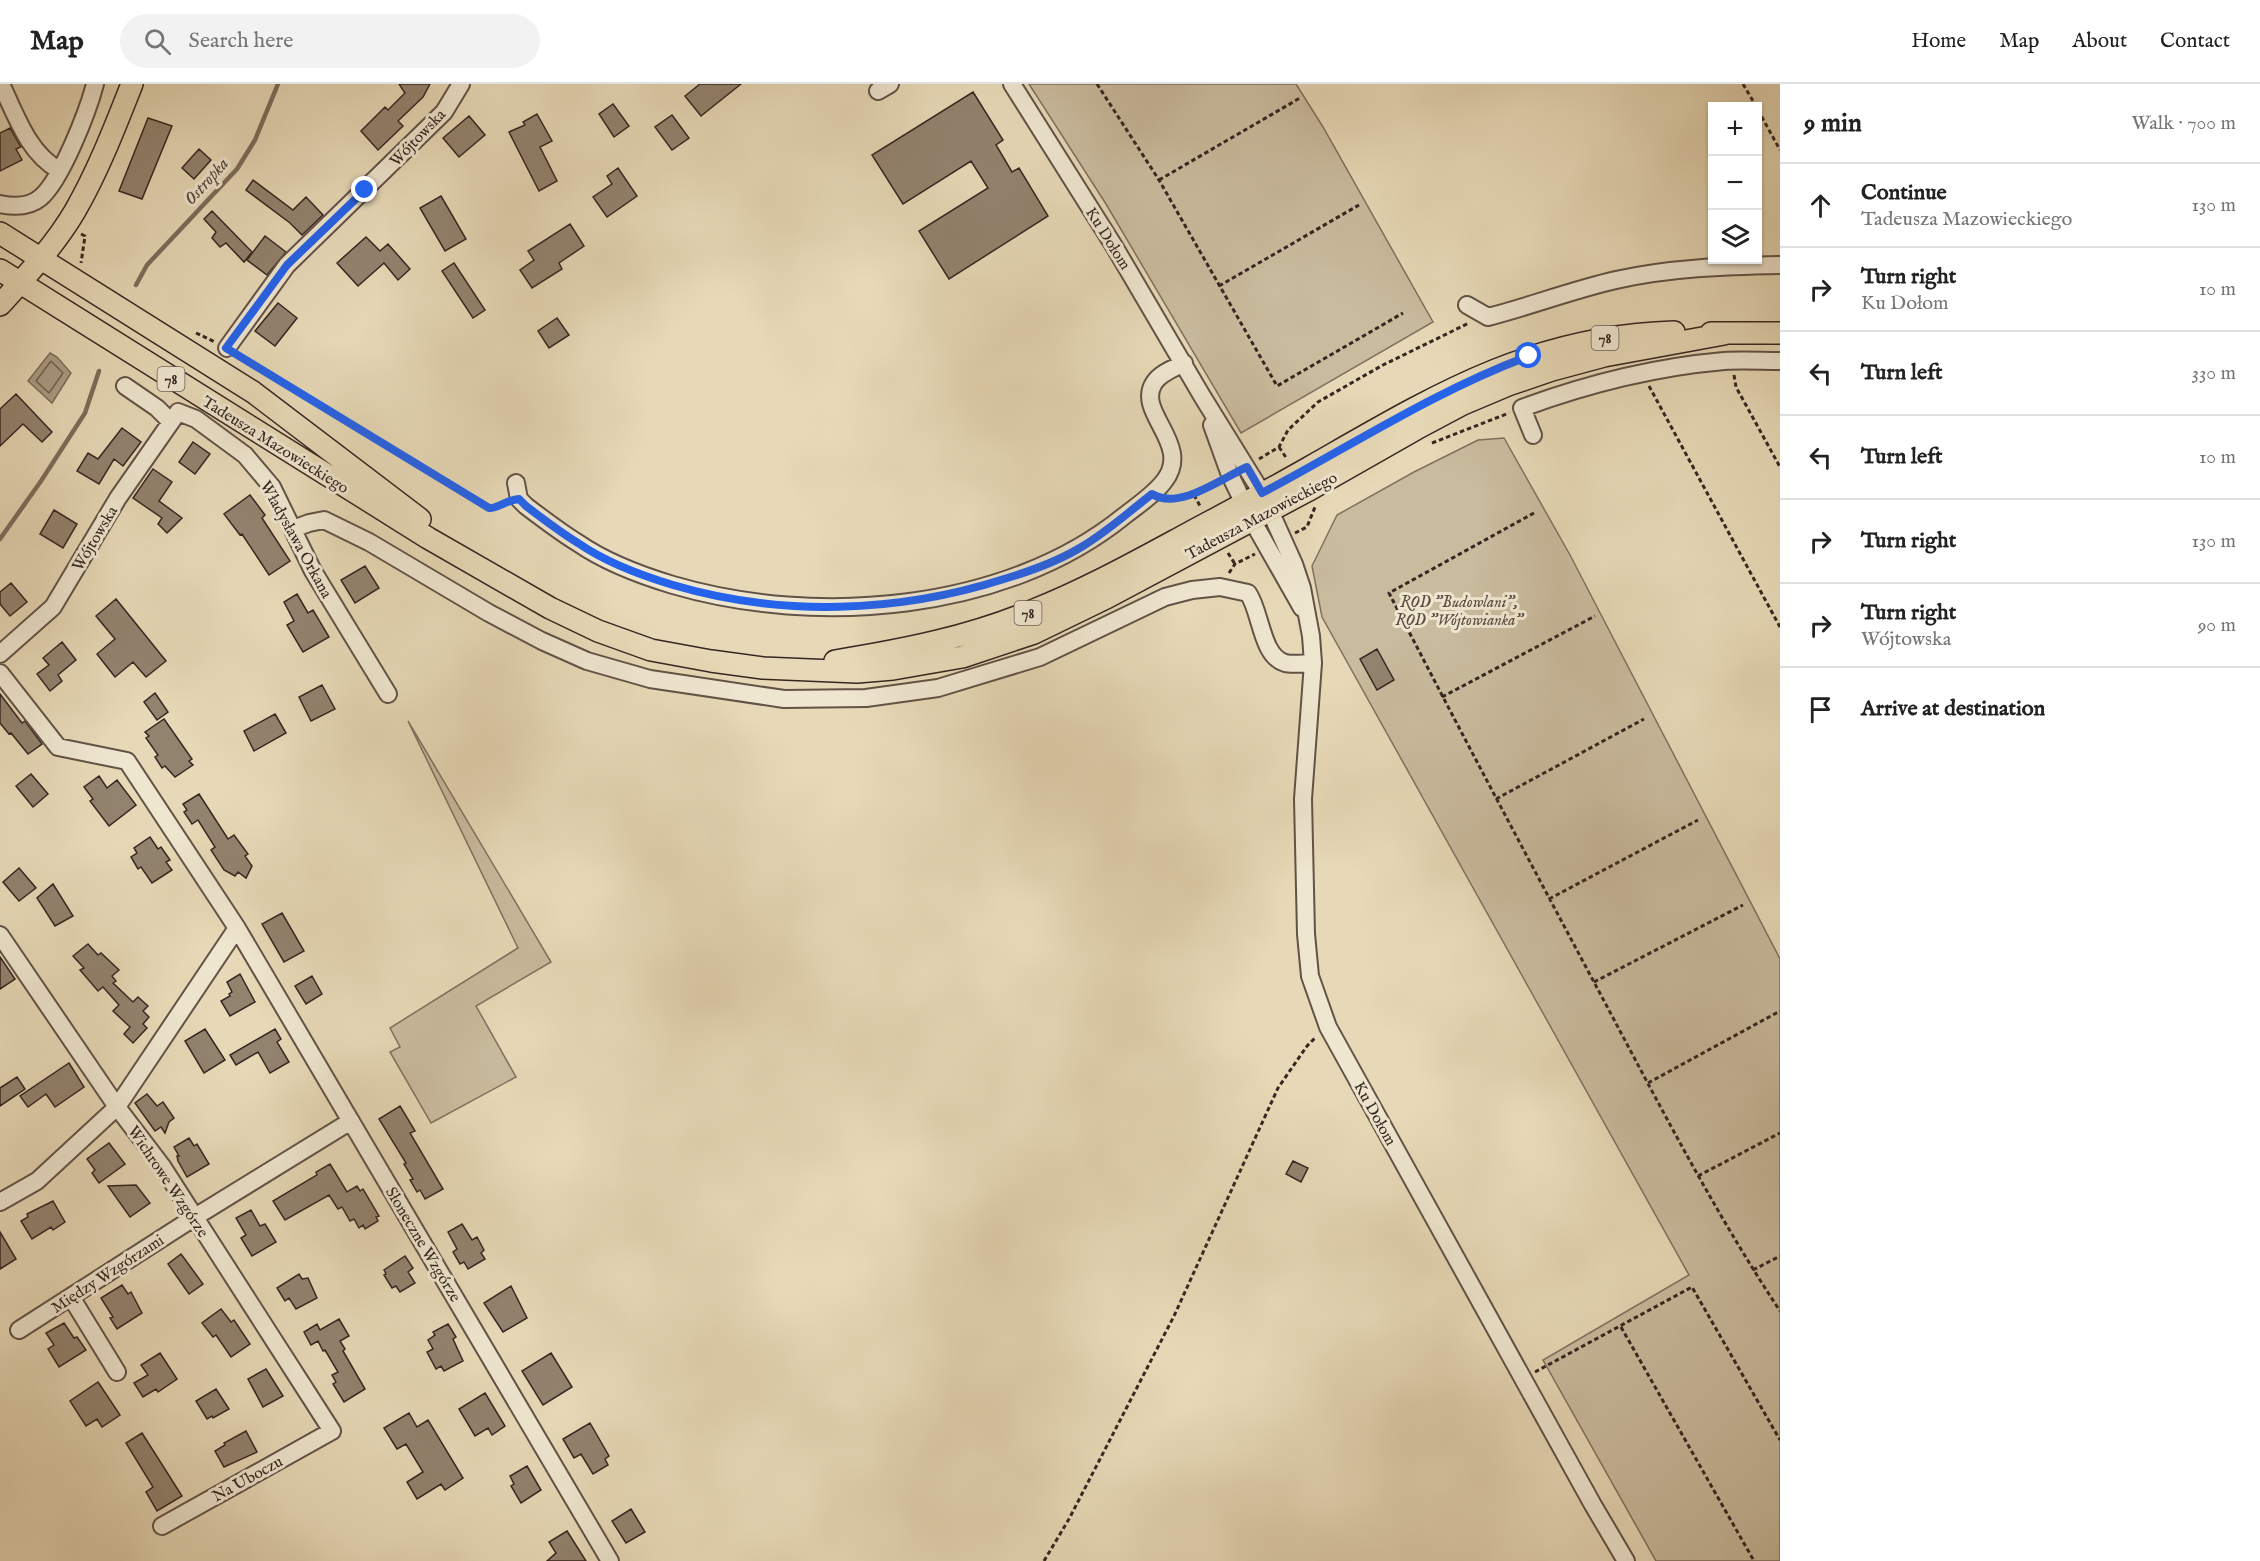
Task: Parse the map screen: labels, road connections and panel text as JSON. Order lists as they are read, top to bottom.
{
  "streets": {
    "main road": ["78", "Tadeusza Mazowieckiego"],
    "street": [
      "Wójtowska",
      "Ku Dołom",
      "Władysława Orkana",
      "Wichrowe Wzgórze",
      "Słoneczne Wzgórze",
      "Między Wzgórzami",
      "Na Uboczu"
    ]
  },
  "crossings": [
    ["Wójtowska", "Władysława Orkana"],
    ["Ku Dołom", "Tadeusza Mazowieckiego"],
    ["78", "Tadeusza Mazowieckiego"],
    ["Wichrowe Wzgórze", "Między Wzgórzami"],
    ["Wichrowe Wzgórze", "Na Uboczu"],
    ["Słoneczne Wzgórze", "Między Wzgórzami"]
  ],
  "water": ["Ostropka"],
  "parks": ["ROD \"Budowlani\", ROD \"Wójtowianka\""],
  "page": {
    "header": "Map",
    "search": "Search here",
    "nav": [
      "Home",
      "Map",
      "About",
      "Contact"
    ],
    "heading": ["9 min", "Walk · 700 m"],
    "map_buttons": ["+", "−"],
    "list": [
      ["Continue", "Tadeusza Mazowieckiego", "130 m"],
      ["Turn right", "Ku Dołom", "10 m"],
      ["Turn left", "330 m"],
      ["Turn left", "10 m"],
      ["Turn right", "130 m"],
      ["Turn right", "Wójtowska", "90 m"],
      "Arrive at destination"
    ]
  }
}
